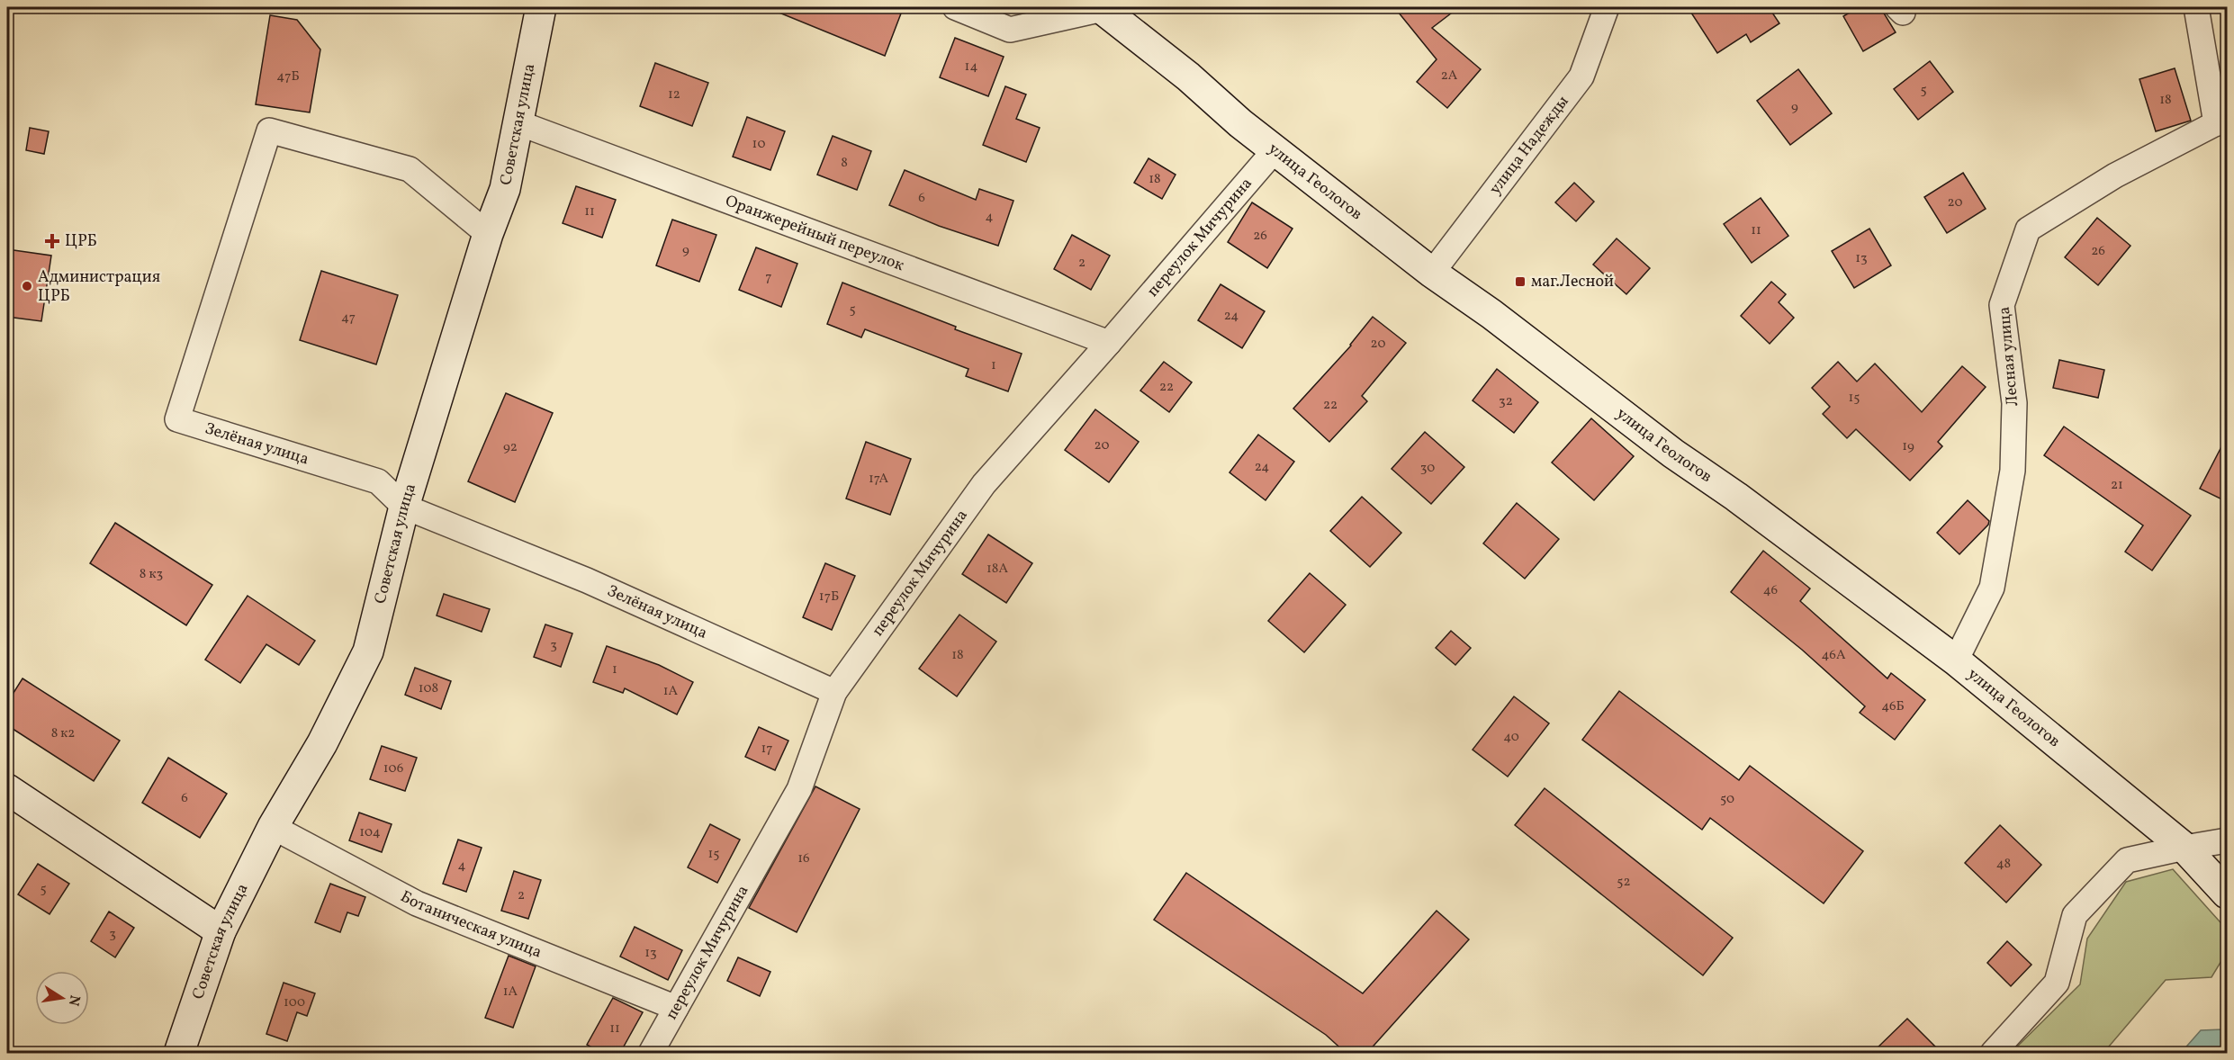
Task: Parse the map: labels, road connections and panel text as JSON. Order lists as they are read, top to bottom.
{
  "streets": {
    "street": [
      "Советская улица",
      "улица Надежды",
      "улица Геологов",
      "Оранжерейный переулок",
      "переулок Мичурина",
      "Лесная улица",
      "Зелёная улица",
      "Ботаническая улица"
    ]
  },
  "crossings": [
    ["Советская улица", "Оранжерейный переулок"],
    ["Советская улица", "Зелёная улица"],
    ["Советская улица", "Ботаническая улица"],
    ["улица Надежды", "улица Геологов"],
    ["улица Геологов", "переулок Мичурина"],
    ["улица Геологов", "Лесная улица"],
    ["Оранжерейный переулок", "переулок Мичурина"],
    ["переулок Мичурина", "Зелёная улица"],
    ["переулок Мичурина", "Ботаническая улица"]
  ],
  "places": {
    "health": ["ЦРБ"],
    "transit": ["маг.Лесной"],
    "other": ["Администрация ЦРБ"]
  },
  "house_numbers": [
    "14",
    "2А",
    "47Б",
    "5",
    "12",
    "18",
    "9",
    "10",
    "8",
    "18",
    "6",
    "20",
    "11",
    "4",
    "11",
    "26",
    "9",
    "26",
    "13",
    "2",
    "7",
    "5",
    "24",
    "47",
    "20",
    "1",
    "22",
    "15",
    "32",
    "22",
    "20",
    "19",
    "92",
    "24",
    "30",
    "17А",
    "21",
    "18А",
    "8 к3",
    "46",
    "17Б",
    "3",
    "18",
    "46А",
    "1",
    "108",
    "1А",
    "46Б",
    "8 к2",
    "40",
    "17",
    "106",
    "6",
    "50",
    "104",
    "15",
    "16",
    "48",
    "4",
    "52",
    "5",
    "2",
    "3",
    "13",
    "1А",
    "100",
    "11"
  ],
  "north": "right"
}
